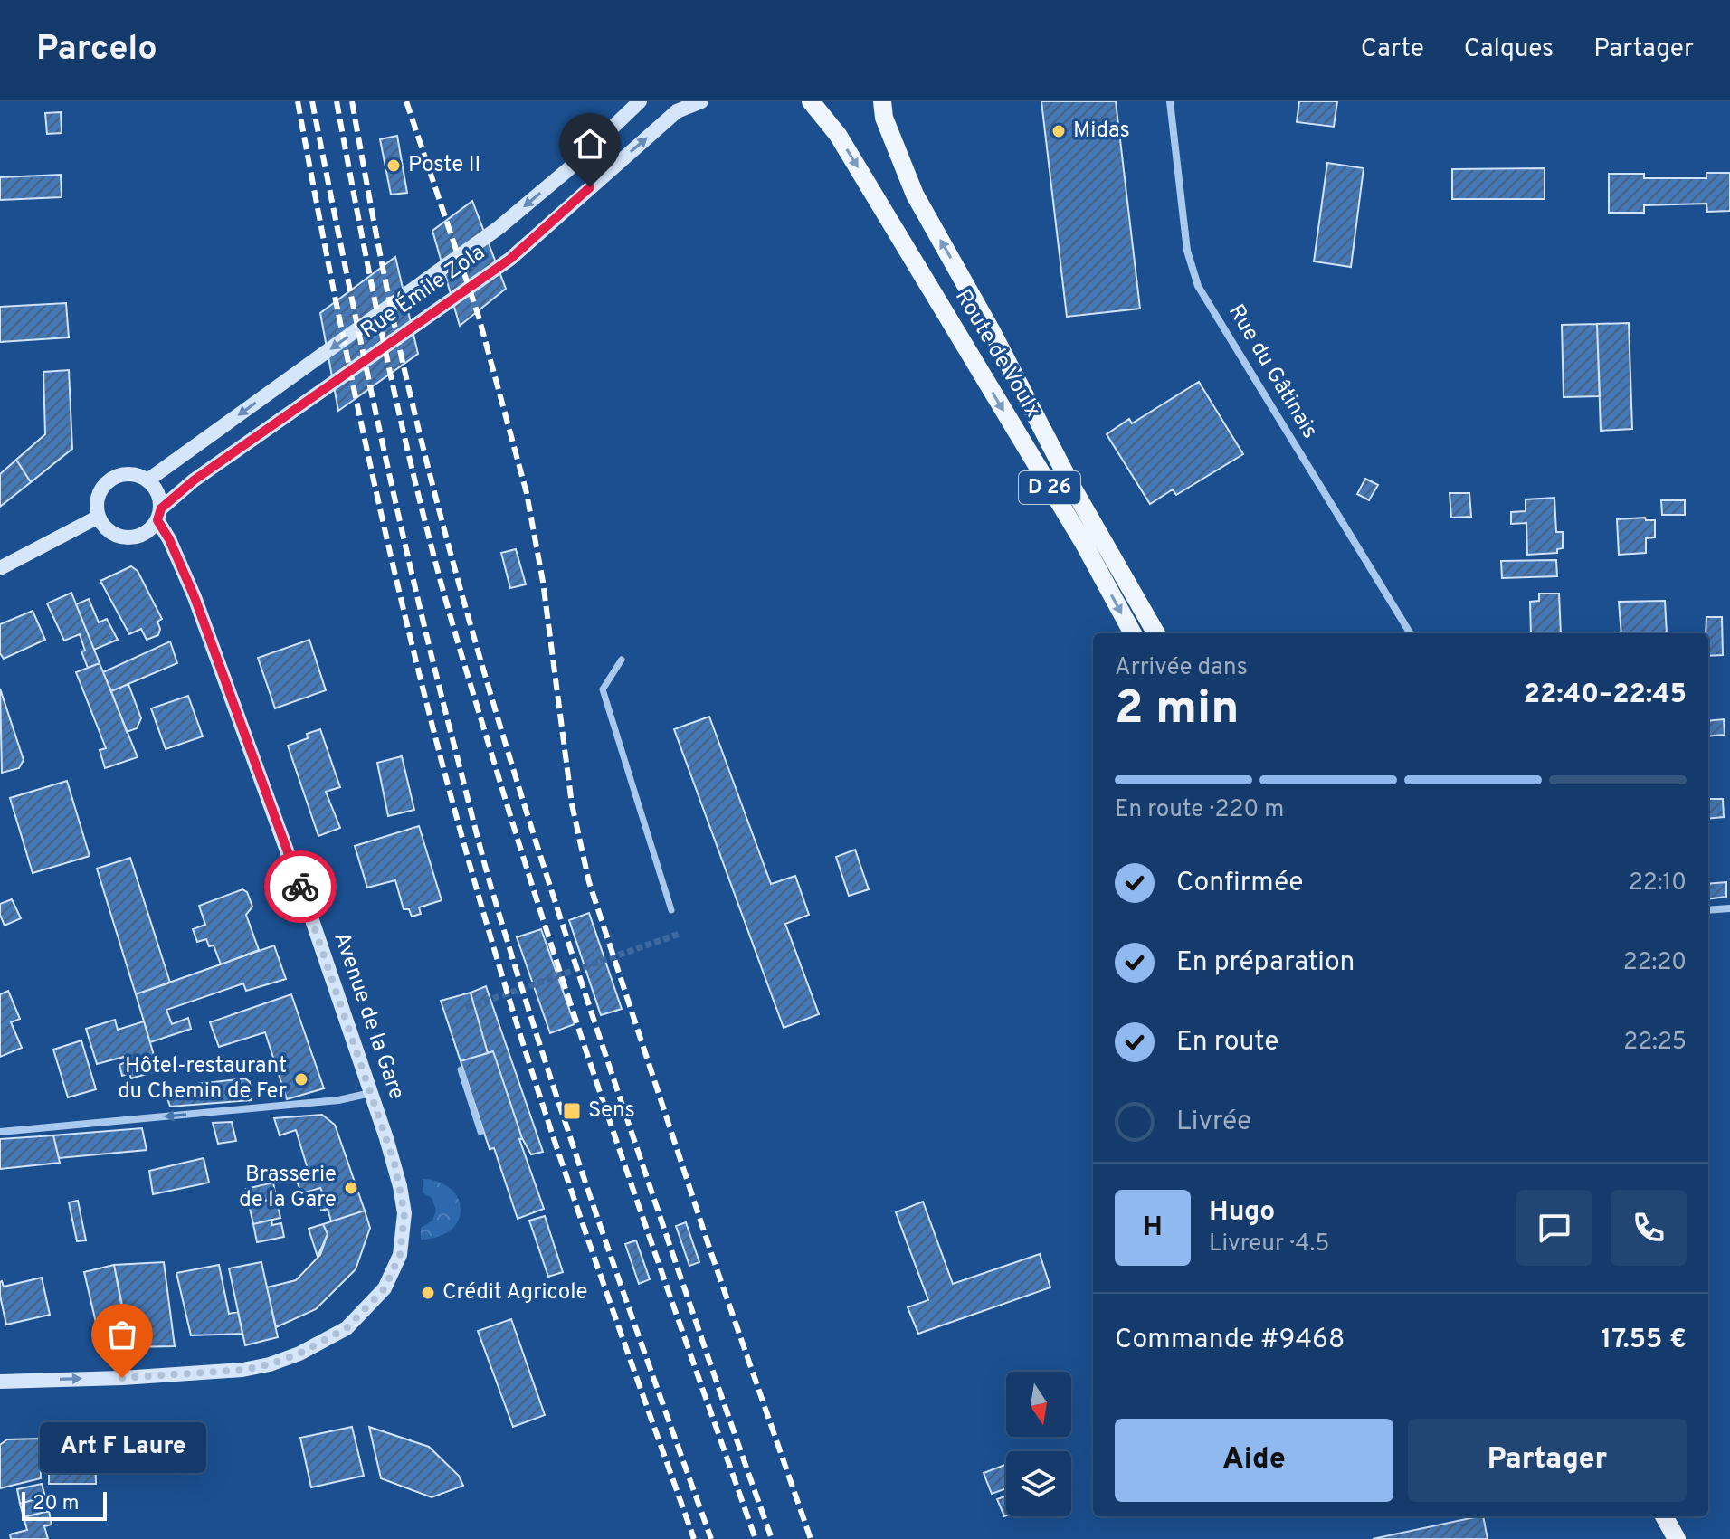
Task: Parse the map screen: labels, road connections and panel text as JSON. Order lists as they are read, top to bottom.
{
  "streets": {
    "main road": [
      "Rue Émile Zola",
      "Route de Voulx",
      "D 26",
      "Avenue de la Gare"
    ],
    "street": ["Rue du Gâtinais"]
  },
  "crossings": [
    ["Rue Émile Zola", "Avenue de la Gare"]
  ],
  "places": {
    "other": [
      "Midas",
      "Poste II",
      "Hôtel-restaurant du Chemin de Fer",
      "Brasserie de la Gare",
      "Crédit Agricole",
      "Art F Laure"
    ],
    "transit": ["Sens"]
  },
  "scale_bar": "20 m",
  "north": "bottom",
  "page": {
    "header": "Parcelo",
    "nav": ["Carte", "Calques", "Partager"],
    "heading": ["2 min", "Arrivée dans", "22:40–22:45"],
    "panel": [
      "Hugo",
      "Livreur · 4.5",
      "Commande #9468",
      "17.55 €"
    ],
    "bar": "En route · 220 m",
    "list": [
      ["Confirmée", "22:10"],
      ["En préparation", "22:20"],
      ["En route", "22:25"],
      "Livrée"
    ],
    "round": "H",
    "buttons": ["Aide", "Partager"],
    "bubble": "Art F Laure",
    "scale": "20 m"
  }
}
